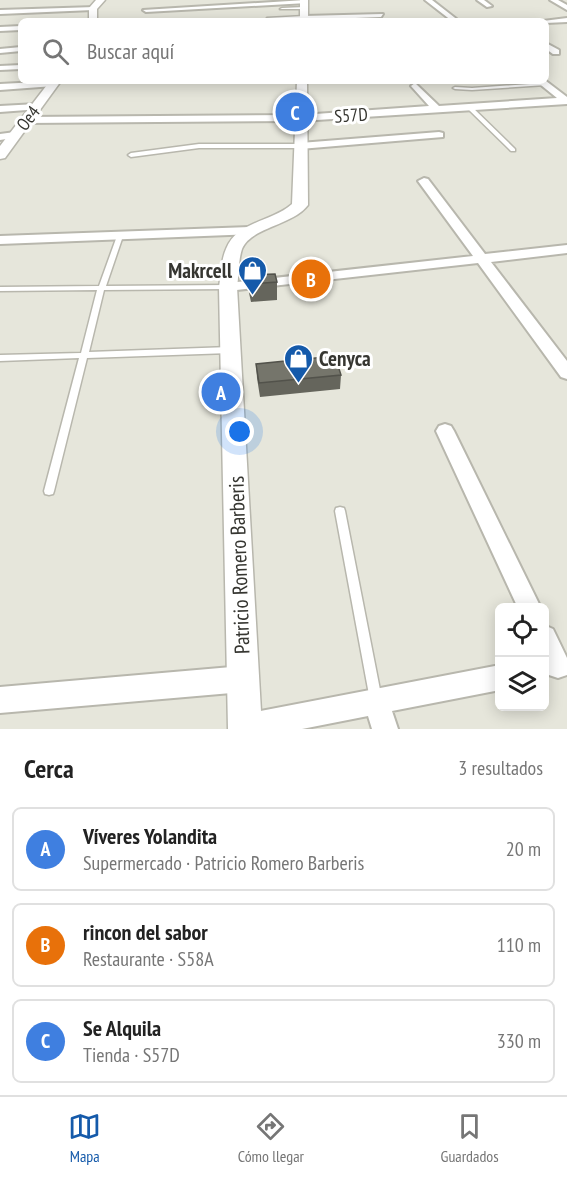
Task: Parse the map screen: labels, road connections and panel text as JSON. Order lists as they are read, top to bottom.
{
  "streets": {
    "street": ["S57D", "Oe4", "Patricio Romero Barberis"]
  },
  "crossings": [
    ["S57D", "Oe4"]
  ],
  "places": {
    "shop": ["Makrcell", "Cenyca"]
  },
  "page": {
    "search": "Buscar aquí",
    "pins": ["C", "B", "A"],
    "heading": ["Cerca", "3 resultados"],
    "list": [
      {
        "mark": "A",
        "name": "Víveres Yolandita",
        "note": "Supermercado · Patricio Romero Barberis",
        "value": "20 m"
      },
      {
        "mark": "B",
        "name": "rincon del sabor",
        "note": "Restaurante · S58A",
        "value": "110 m"
      },
      {
        "mark": "C",
        "name": "Se Alquila",
        "note": "Tienda · S57D",
        "value": "330 m"
      }
    ],
    "nav": ["Mapa", "Cómo llegar", "Guardados"]
  }
}
